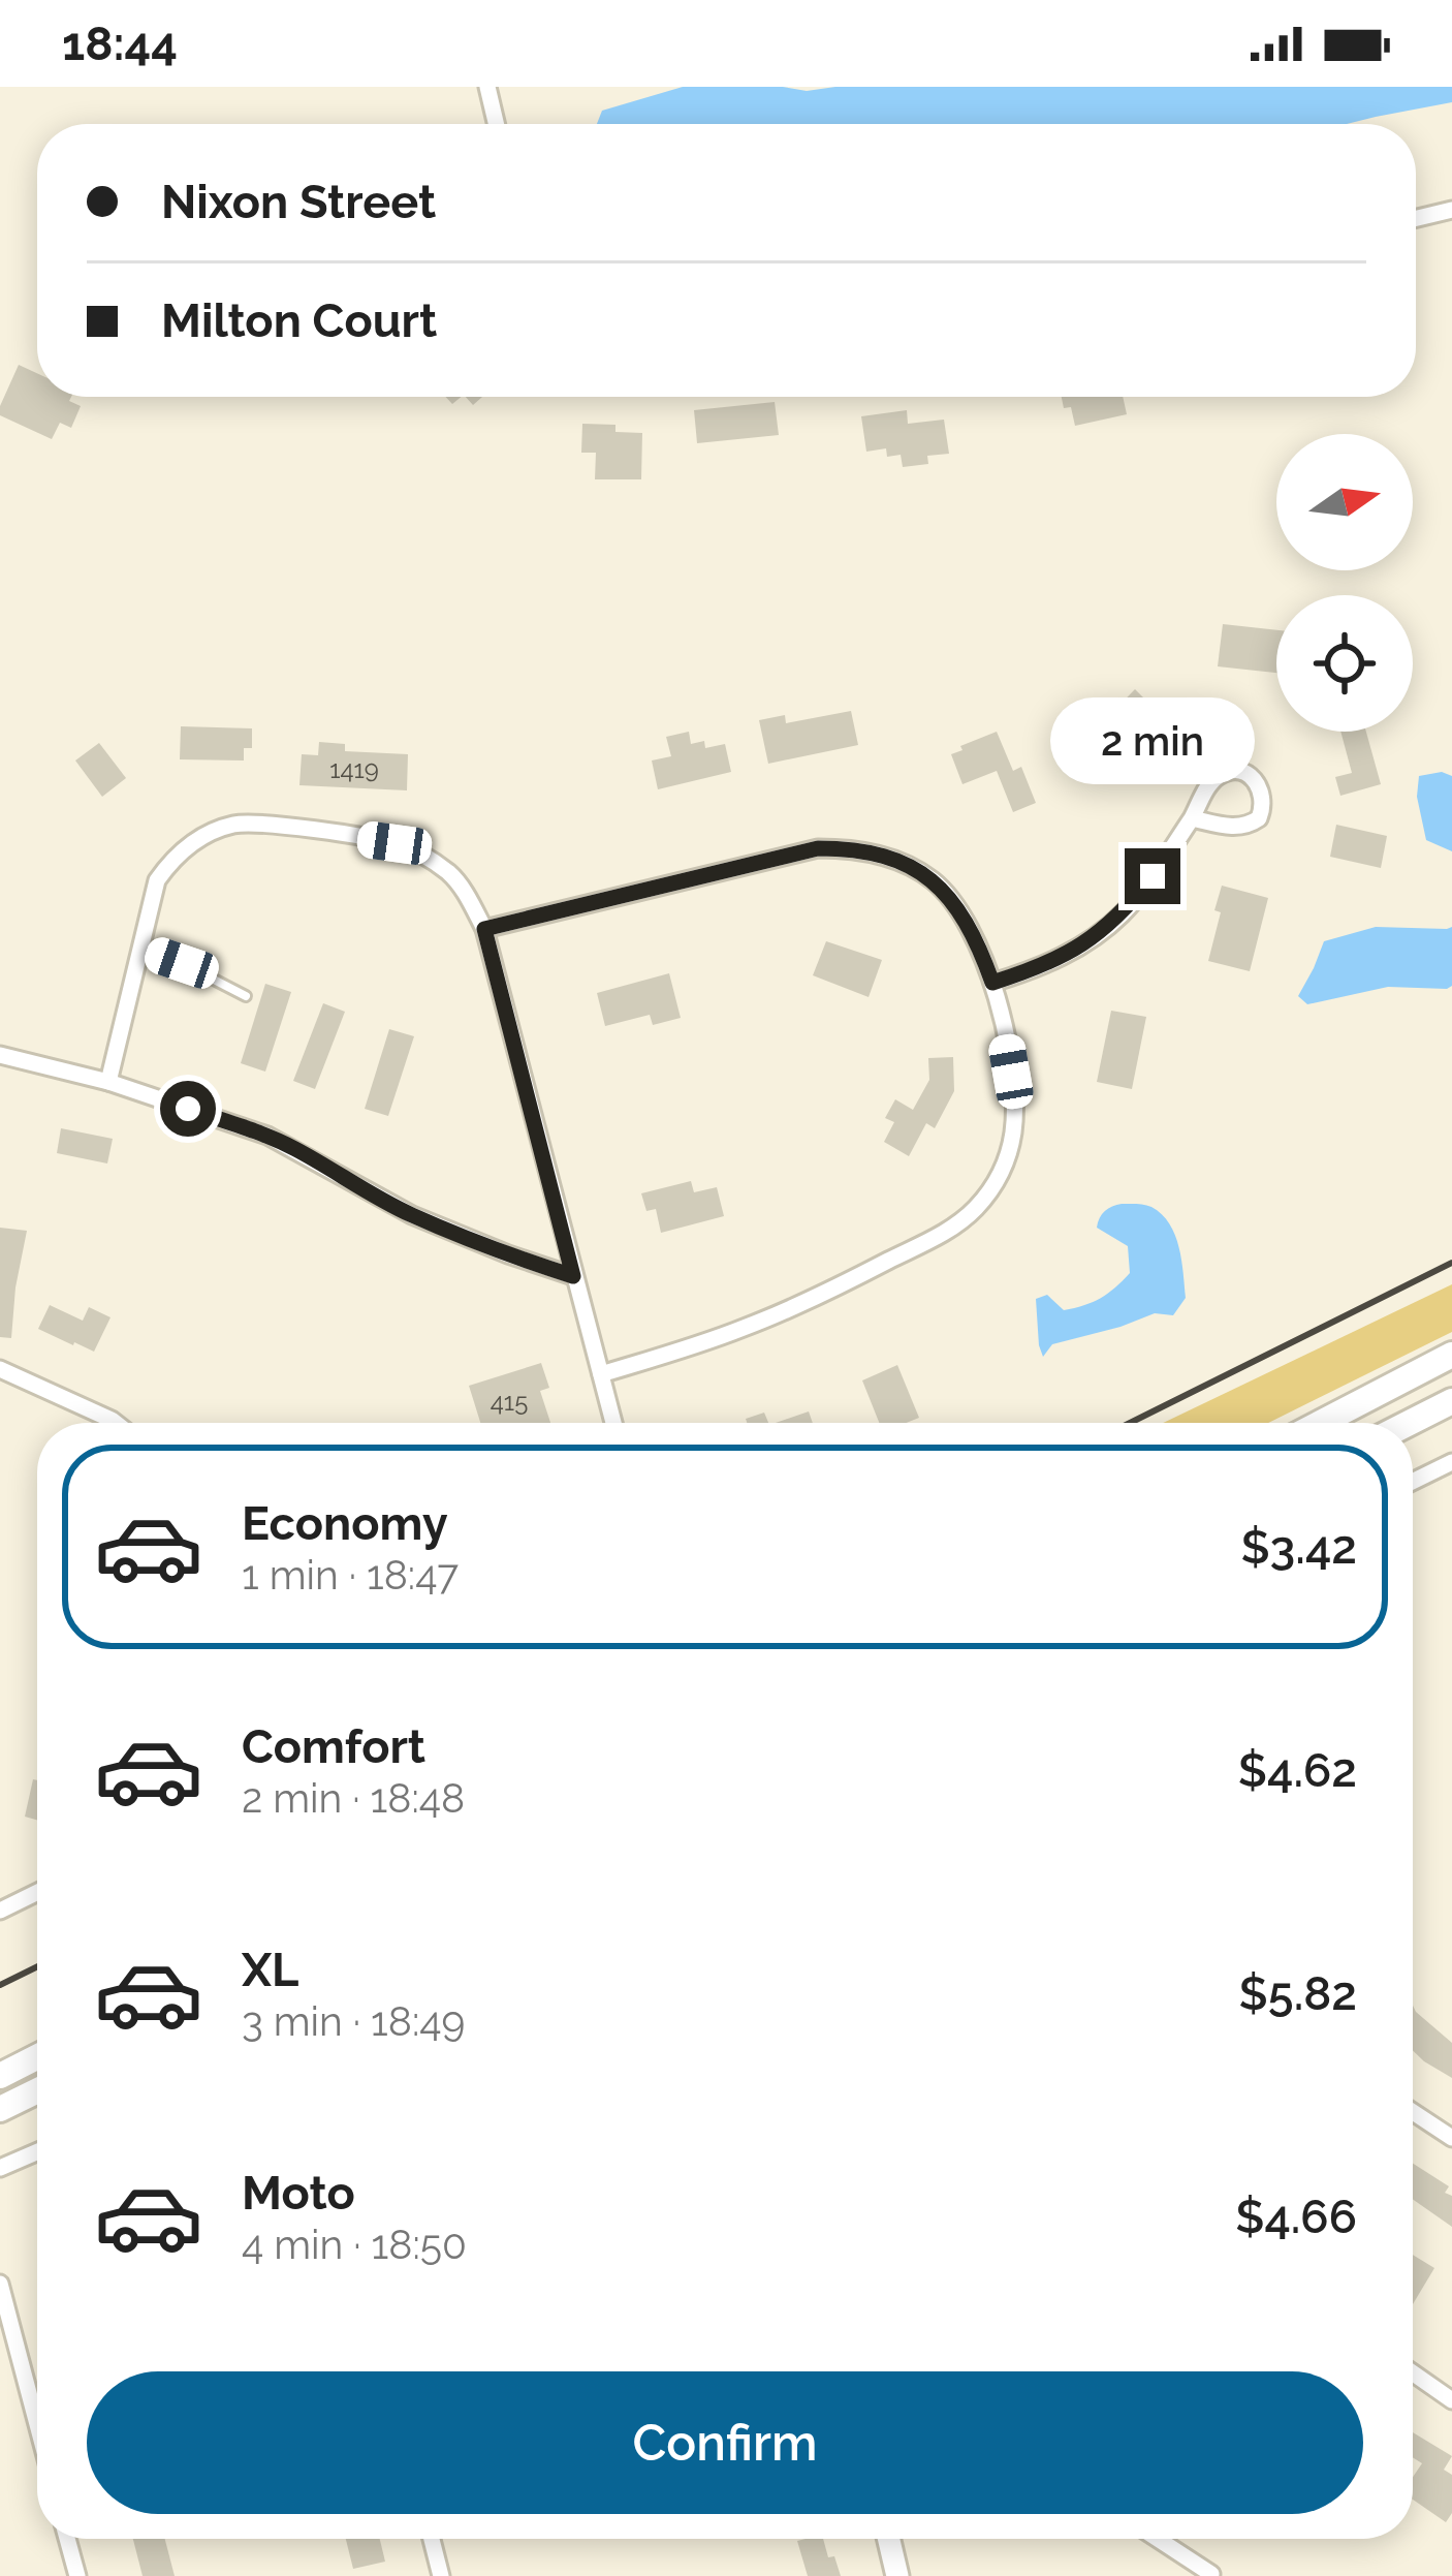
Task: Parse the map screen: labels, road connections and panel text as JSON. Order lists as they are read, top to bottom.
{
  "house_numbers": ["1419", "415"],
  "north": "right",
  "page": {
    "status": "18:44",
    "banner": ["Nixon Street", "Milton Court"],
    "bubble": "2 min",
    "list": [
      {
        "name": "Economy",
        "note": "1 min · 18:47",
        "value": "$3.42"
      },
      {
        "name": "Comfort",
        "note": "2 min · 18:48",
        "value": "$4.62"
      },
      {
        "name": "XL",
        "note": "3 min · 18:49",
        "value": "$5.82"
      },
      {
        "name": "Moto",
        "note": "4 min · 18:50",
        "value": "$4.66"
      }
    ],
    "buttons": "Confirm"
  }
}
